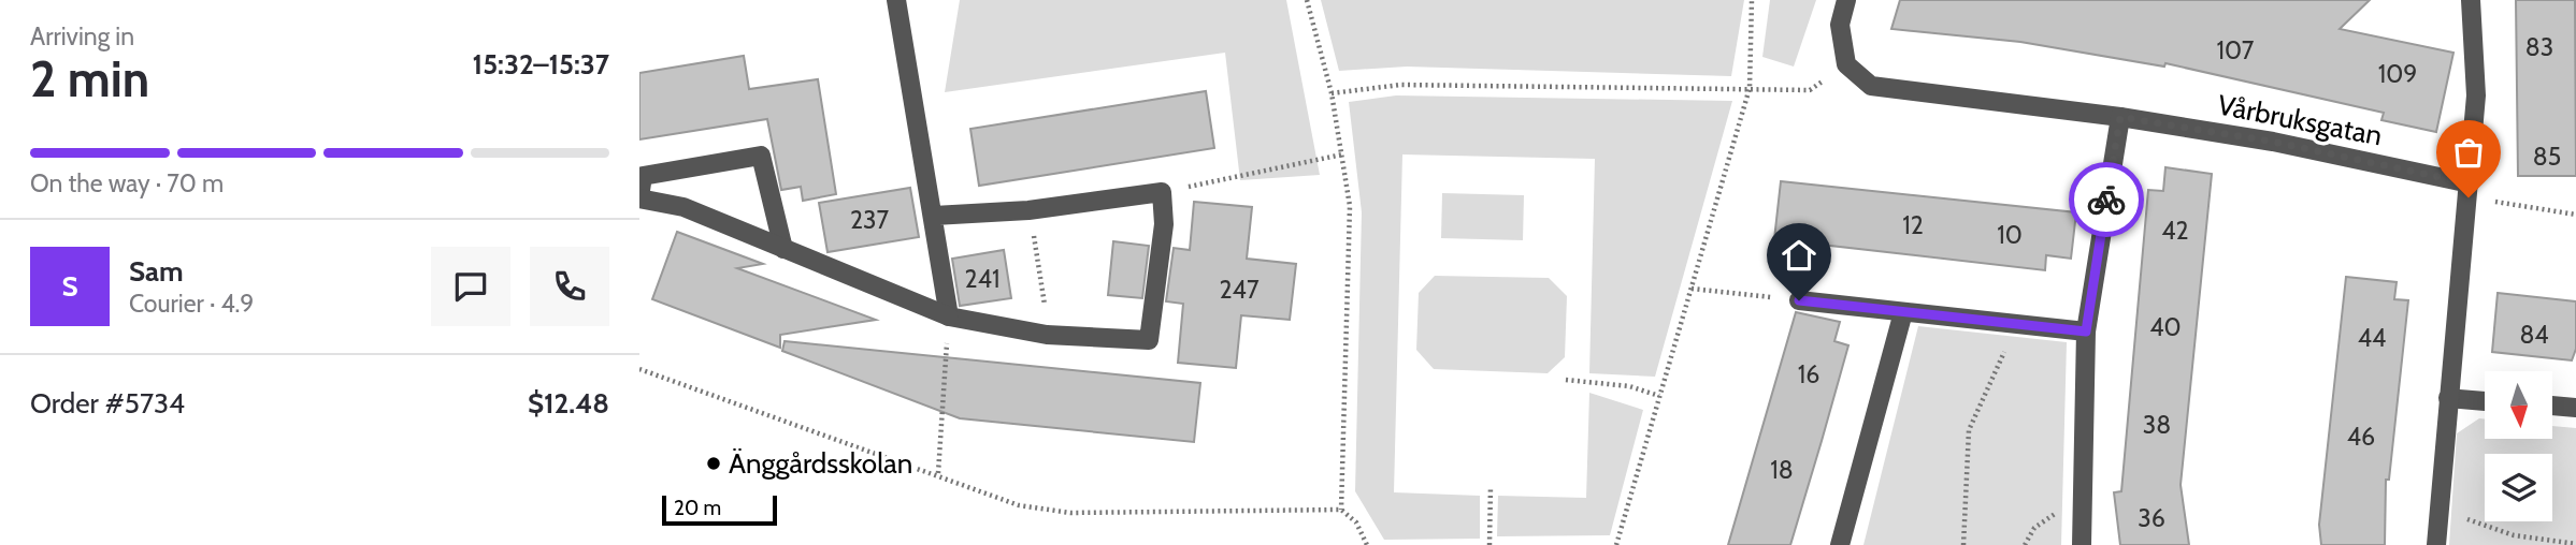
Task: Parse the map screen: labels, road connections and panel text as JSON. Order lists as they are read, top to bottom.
{
  "streets": {
    "street": ["Vårbruksgatan"]
  },
  "places": ["Änggårdsskolan"],
  "house_numbers": [
    "83",
    "107",
    "109",
    "85",
    "237",
    "12",
    "42",
    "10",
    "241",
    "247",
    "40",
    "84",
    "44",
    "16",
    "38",
    "46",
    "18",
    "36"
  ],
  "scale_bar": "20 m",
  "north": "bottom",
  "page": {
    "heading": ["2 min", "Arriving in", "15:32–15:37"],
    "panel": [
      "Sam",
      "Courier · 4.9",
      "Order #5734",
      "$12.48"
    ],
    "bar": "On the way · 70 m",
    "round": "S",
    "scale": "20 m"
  }
}
